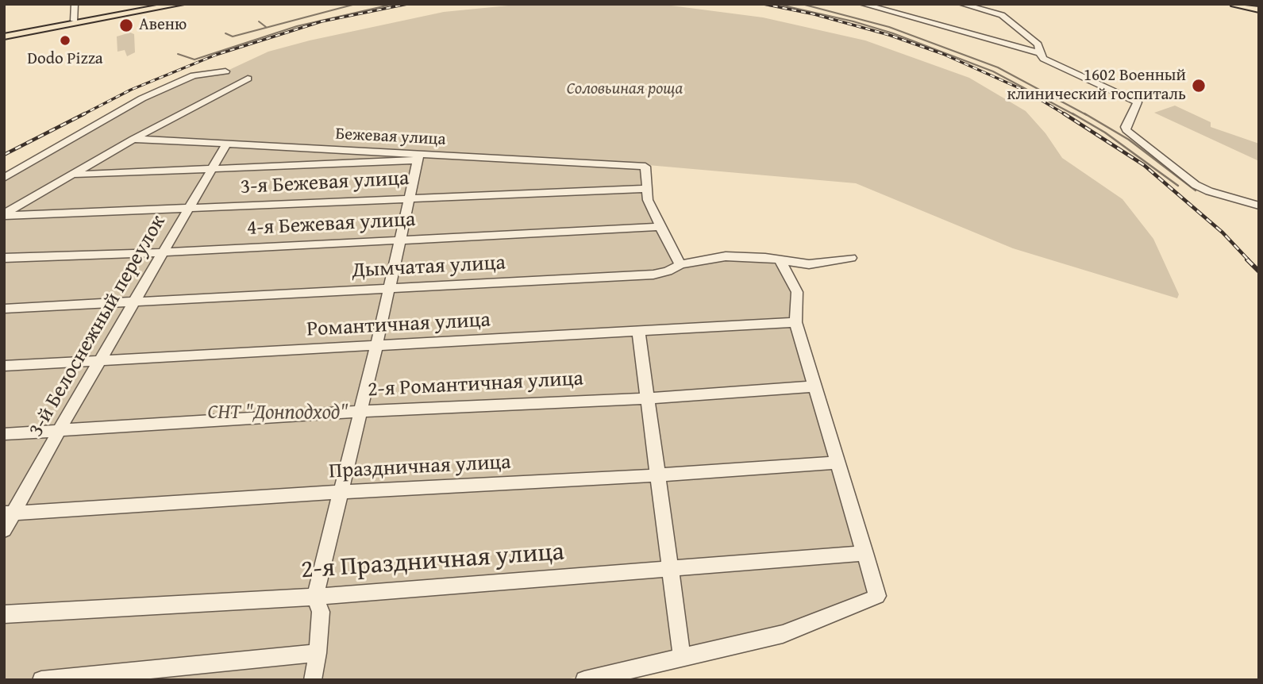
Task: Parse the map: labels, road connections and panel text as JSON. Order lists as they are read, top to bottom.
{
  "streets": {
    "street": [
      "Бежевая улица",
      "3-я Бежевая улица",
      "4-я Бежевая улица",
      "Дымчатая улица",
      "Романтичная улица",
      "3-й Белоснежный переулок",
      "2-я Романтичная улица",
      "Праздничная улица",
      "2-я Праздничная улица"
    ]
  },
  "crossings": [
    ["Бежевая улица", "3-я Бежевая улица"],
    ["Бежевая улица", "3-й Белоснежный переулок"],
    ["3-я Бежевая улица", "3-й Белоснежный переулок"],
    ["4-я Бежевая улица", "3-й Белоснежный переулок"],
    ["Дымчатая улица", "3-й Белоснежный переулок"],
    ["Романтичная улица", "3-й Белоснежный переулок"],
    ["3-й Белоснежный переулок", "2-я Романтичная улица"],
    ["3-й Белоснежный переулок", "Праздничная улица"]
  ],
  "parks": ["Соловьиная роща", "СНТ \"Донподход\""],
  "places": ["Авеню", "Dodo Pizza", "1602 Военный клинический госпиталь"]
}
